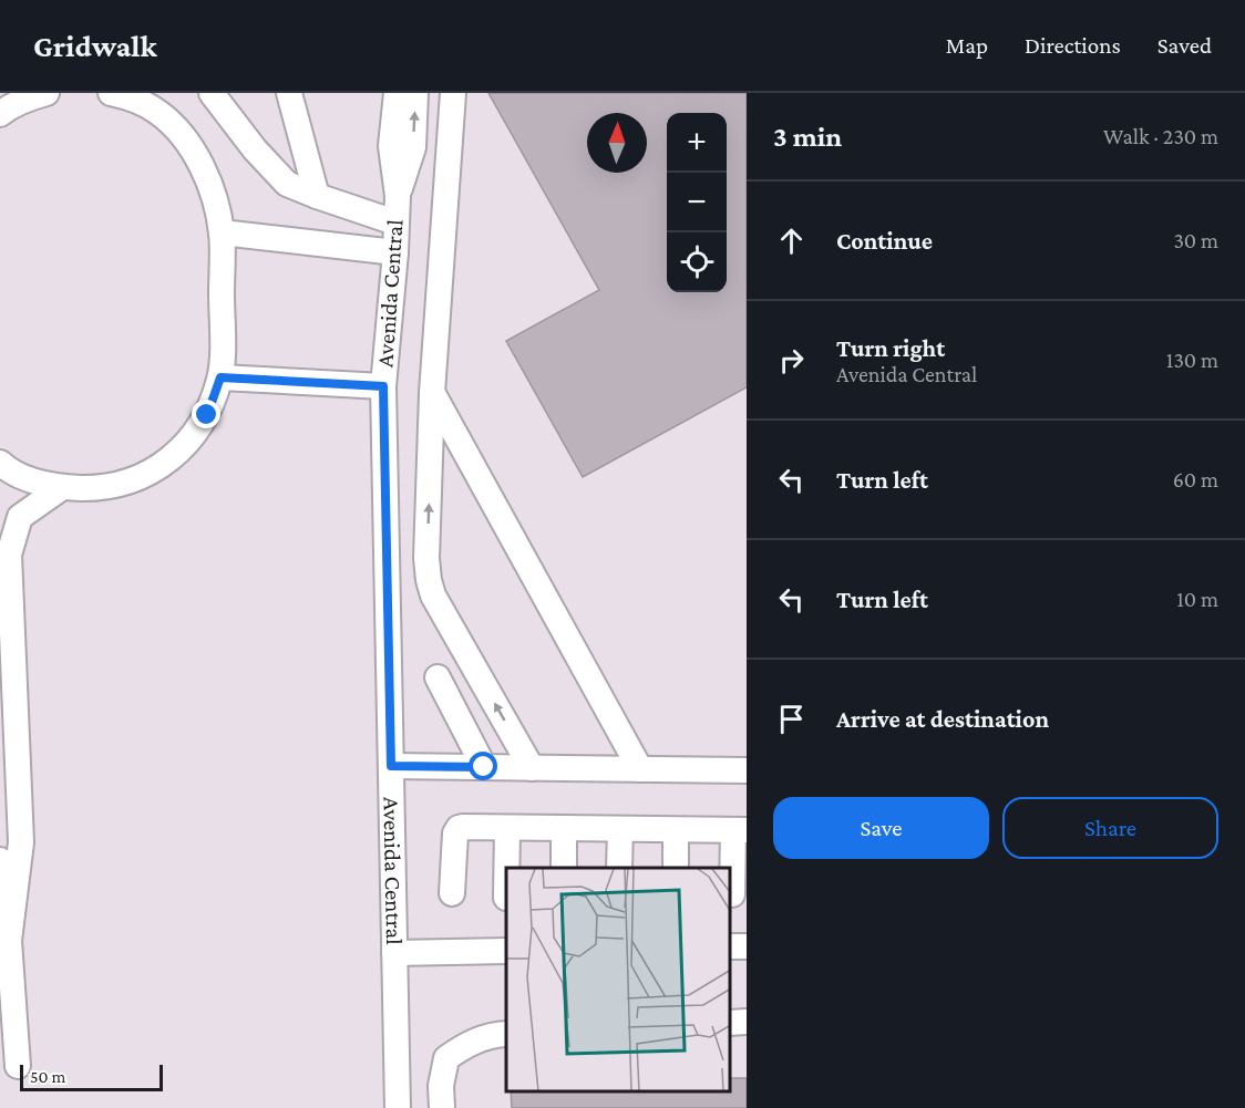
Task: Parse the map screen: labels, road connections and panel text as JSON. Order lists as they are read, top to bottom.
{
  "streets": {
    "street": ["Avenida Central"]
  },
  "scale_bar": "50 m",
  "north": "top",
  "page": {
    "header": "Gridwalk",
    "nav": ["Map", "Directions", "Saved"],
    "heading": ["3 min", "Walk · 230 m"],
    "map_buttons": ["+", "−"],
    "list": [
      ["Continue", "30 m"],
      ["Turn right", "Avenida Central", "130 m"],
      ["Turn left", "60 m"],
      ["Turn left", "10 m"],
      "Arrive at destination"
    ],
    "buttons": ["Save", "Share"],
    "scale": "50 m"
  }
}
